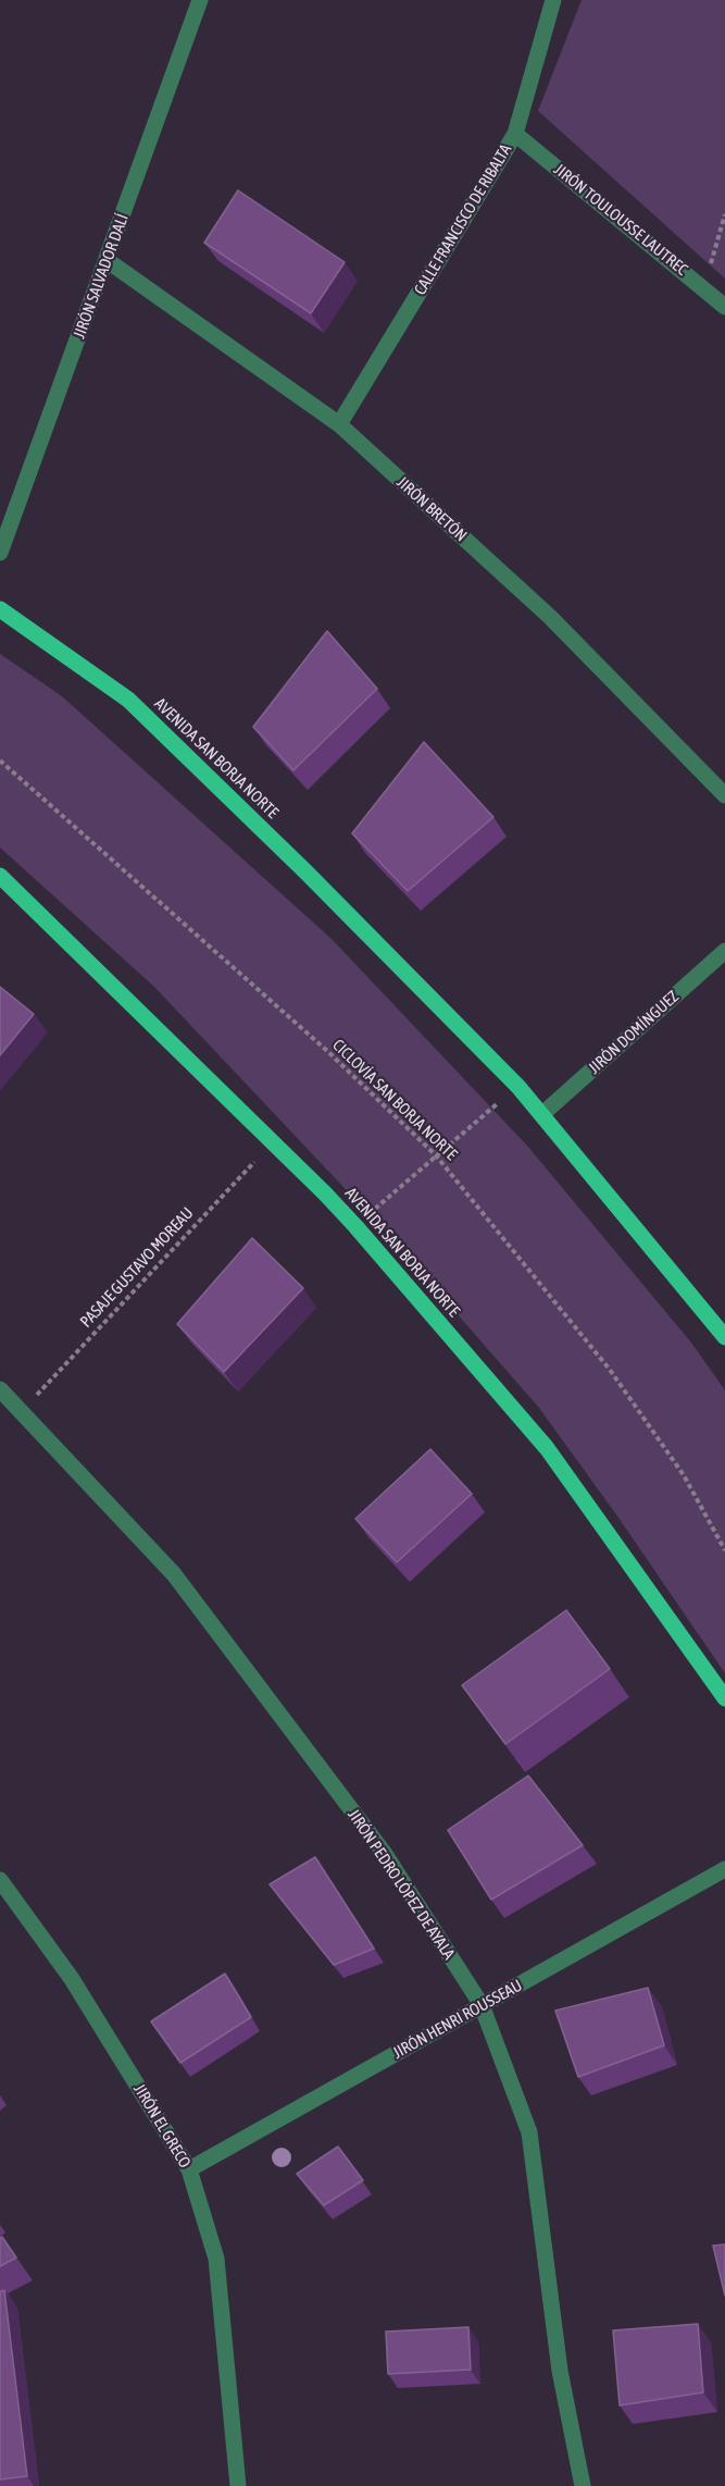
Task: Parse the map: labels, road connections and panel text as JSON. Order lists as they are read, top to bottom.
{
  "streets": {
    "main road": ["AVENIDA SAN BORJA NORTE"],
    "street": [
      "CALLE FRANCISCO DE RIBALTA",
      "JIRÓN TOULOUSSE LAUTREC",
      "JIRÓN SALVADOR DALÍ",
      "JIRÓN BRETÓN",
      "JIRÓN DOMÍNGUEZ",
      "JIRÓN PEDRO LÓPEZ DE AYALA",
      "JIRÓN HENRI ROUSSEAU",
      "JIRÓN EL GRECO"
    ],
    "path": ["CICLOVÍA SAN BORJA NORTE", "PASAJE GUSTAVO MOREAU"]
  },
  "crossings": [
    ["CALLE FRANCISCO DE RIBALTA", "JIRÓN TOULOUSSE LAUTREC"],
    ["CALLE FRANCISCO DE RIBALTA", "JIRÓN BRETÓN"],
    ["JIRÓN SALVADOR DALÍ", "JIRÓN BRETÓN"],
    ["AVENIDA SAN BORJA NORTE", "JIRÓN DOMÍNGUEZ"],
    ["AVENIDA SAN BORJA NORTE", "PASAJE GUSTAVO MOREAU"],
    ["PASAJE GUSTAVO MOREAU", "JIRÓN PEDRO LÓPEZ DE AYALA"],
    ["JIRÓN PEDRO LÓPEZ DE AYALA", "JIRÓN HENRI ROUSSEAU"],
    ["JIRÓN HENRI ROUSSEAU", "JIRÓN EL GRECO"]
  ]
}
